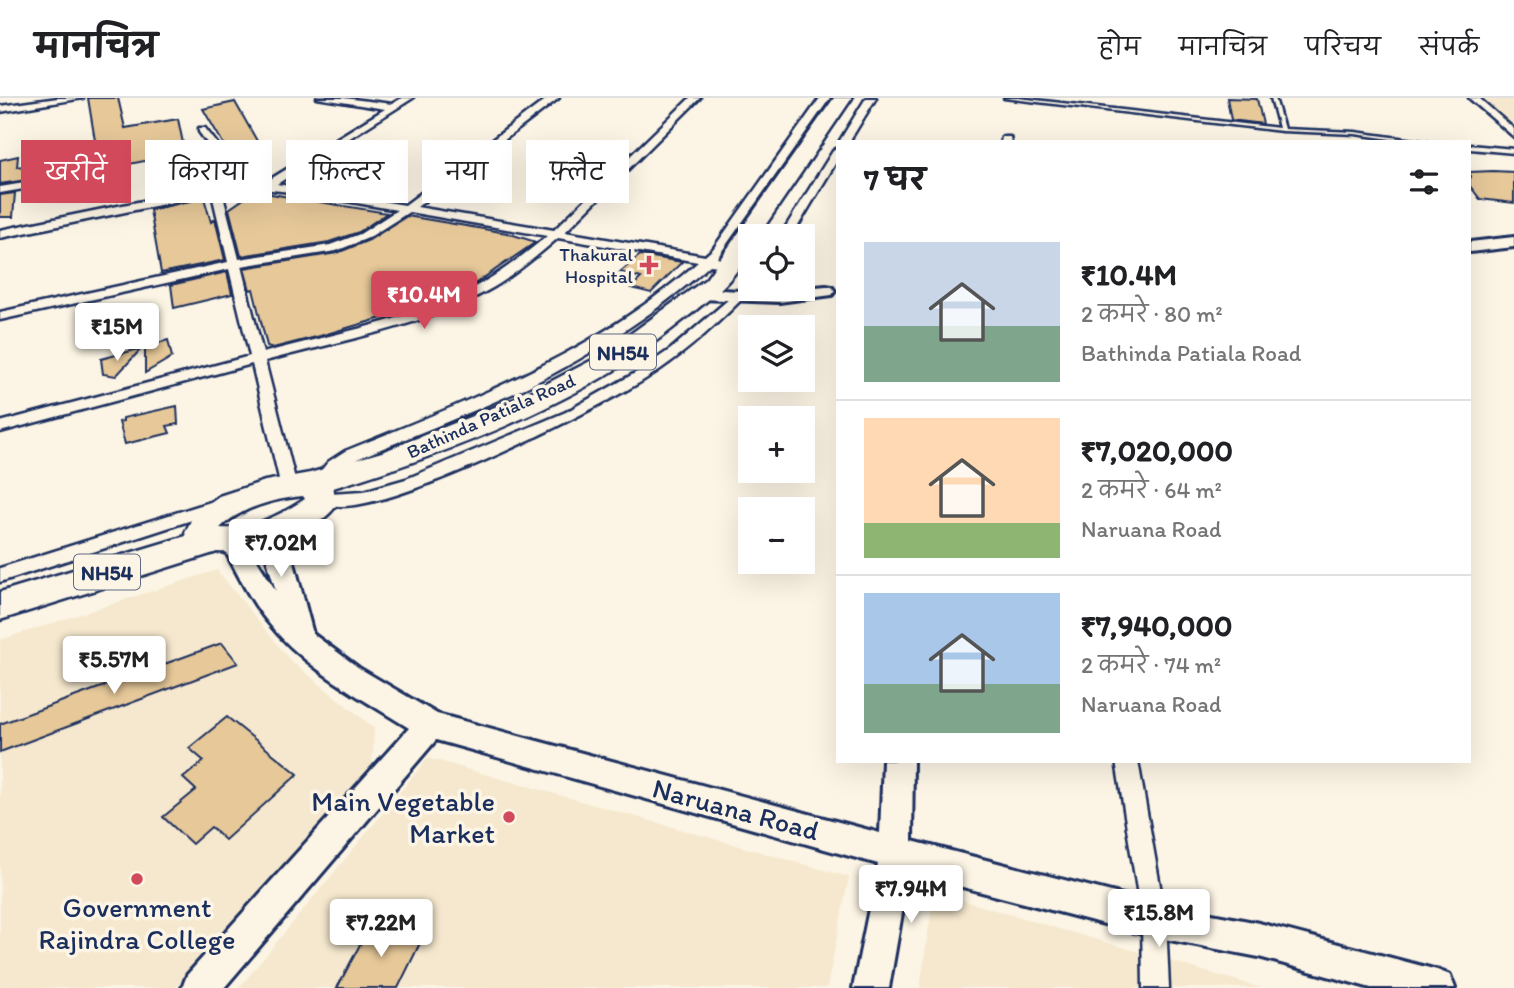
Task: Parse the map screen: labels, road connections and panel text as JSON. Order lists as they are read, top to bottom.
{
  "streets": {
    "highway": ["NH54"],
    "main road": ["Naruana Road"]
  },
  "crossings": [
    ["NH54", "Naruana Road"]
  ],
  "places": {
    "health": ["Thakural Hospital"],
    "other": ["Main Vegetable Market", "Government Rajindra College"]
  },
  "page": {
    "header": "मानचित्र",
    "nav": [
      "होम",
      "मानचित्र",
      "परिचय",
      "संपर्क"
    ],
    "chip": [
      "खरीदें",
      "किराया",
      "फ़िल्टर",
      "नया",
      "फ़्लैट"
    ],
    "heading": "7 घर",
    "map_buttons": ["+", "−"],
    "list": [
      {
        "name": "₹10.4M",
        "note": "2 कमरे · 80 m² · Bathinda Patiala Road"
      },
      {
        "name": "₹7,020,000",
        "note": "2 कमरे · 64 m² · Naruana Road"
      },
      {
        "name": "₹7,940,000",
        "note": "2 कमरे · 74 m² · Naruana Road"
      }
    ],
    "price": [
      "₹10.4M",
      "₹15M",
      "₹7.02M",
      "₹5.57M",
      "₹7.94M",
      "₹15.8M",
      "₹7.22M"
    ]
  }
}
